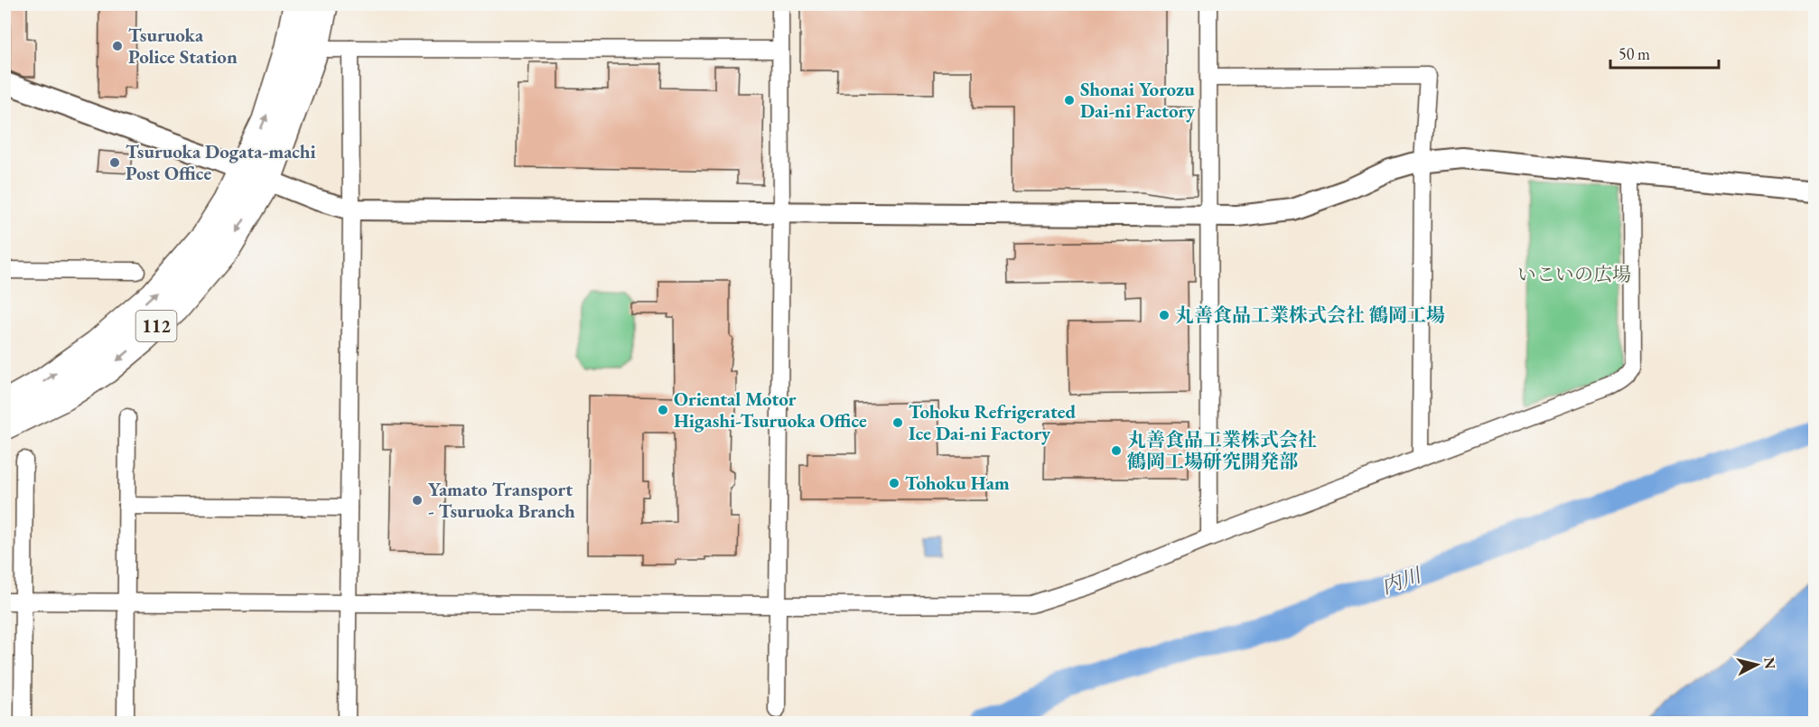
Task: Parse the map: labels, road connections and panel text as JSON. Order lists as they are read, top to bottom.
{
  "streets": {
    "highway": ["112"]
  },
  "water": ["内川"],
  "parks": ["いこいの広場"],
  "places": [
    "Tsuruoka Police Station",
    "Shonai Yorozu Dai-ni Factory",
    "Tsuruoka Dogata-machi Post Office",
    "丸善食品工業株式会社 鶴岡工場",
    "Oriental Motor Higashi-Tsuruoka Office",
    "Tohoku Refrigerated Ice Dai-ni Factory",
    "丸善食品工業株式会社 鶴岡工場研究開発部",
    "Tohoku Ham",
    "Yamato Transport - Tsuruoka Branch"
  ],
  "scale_bar": "50 m",
  "north": "right"
}
